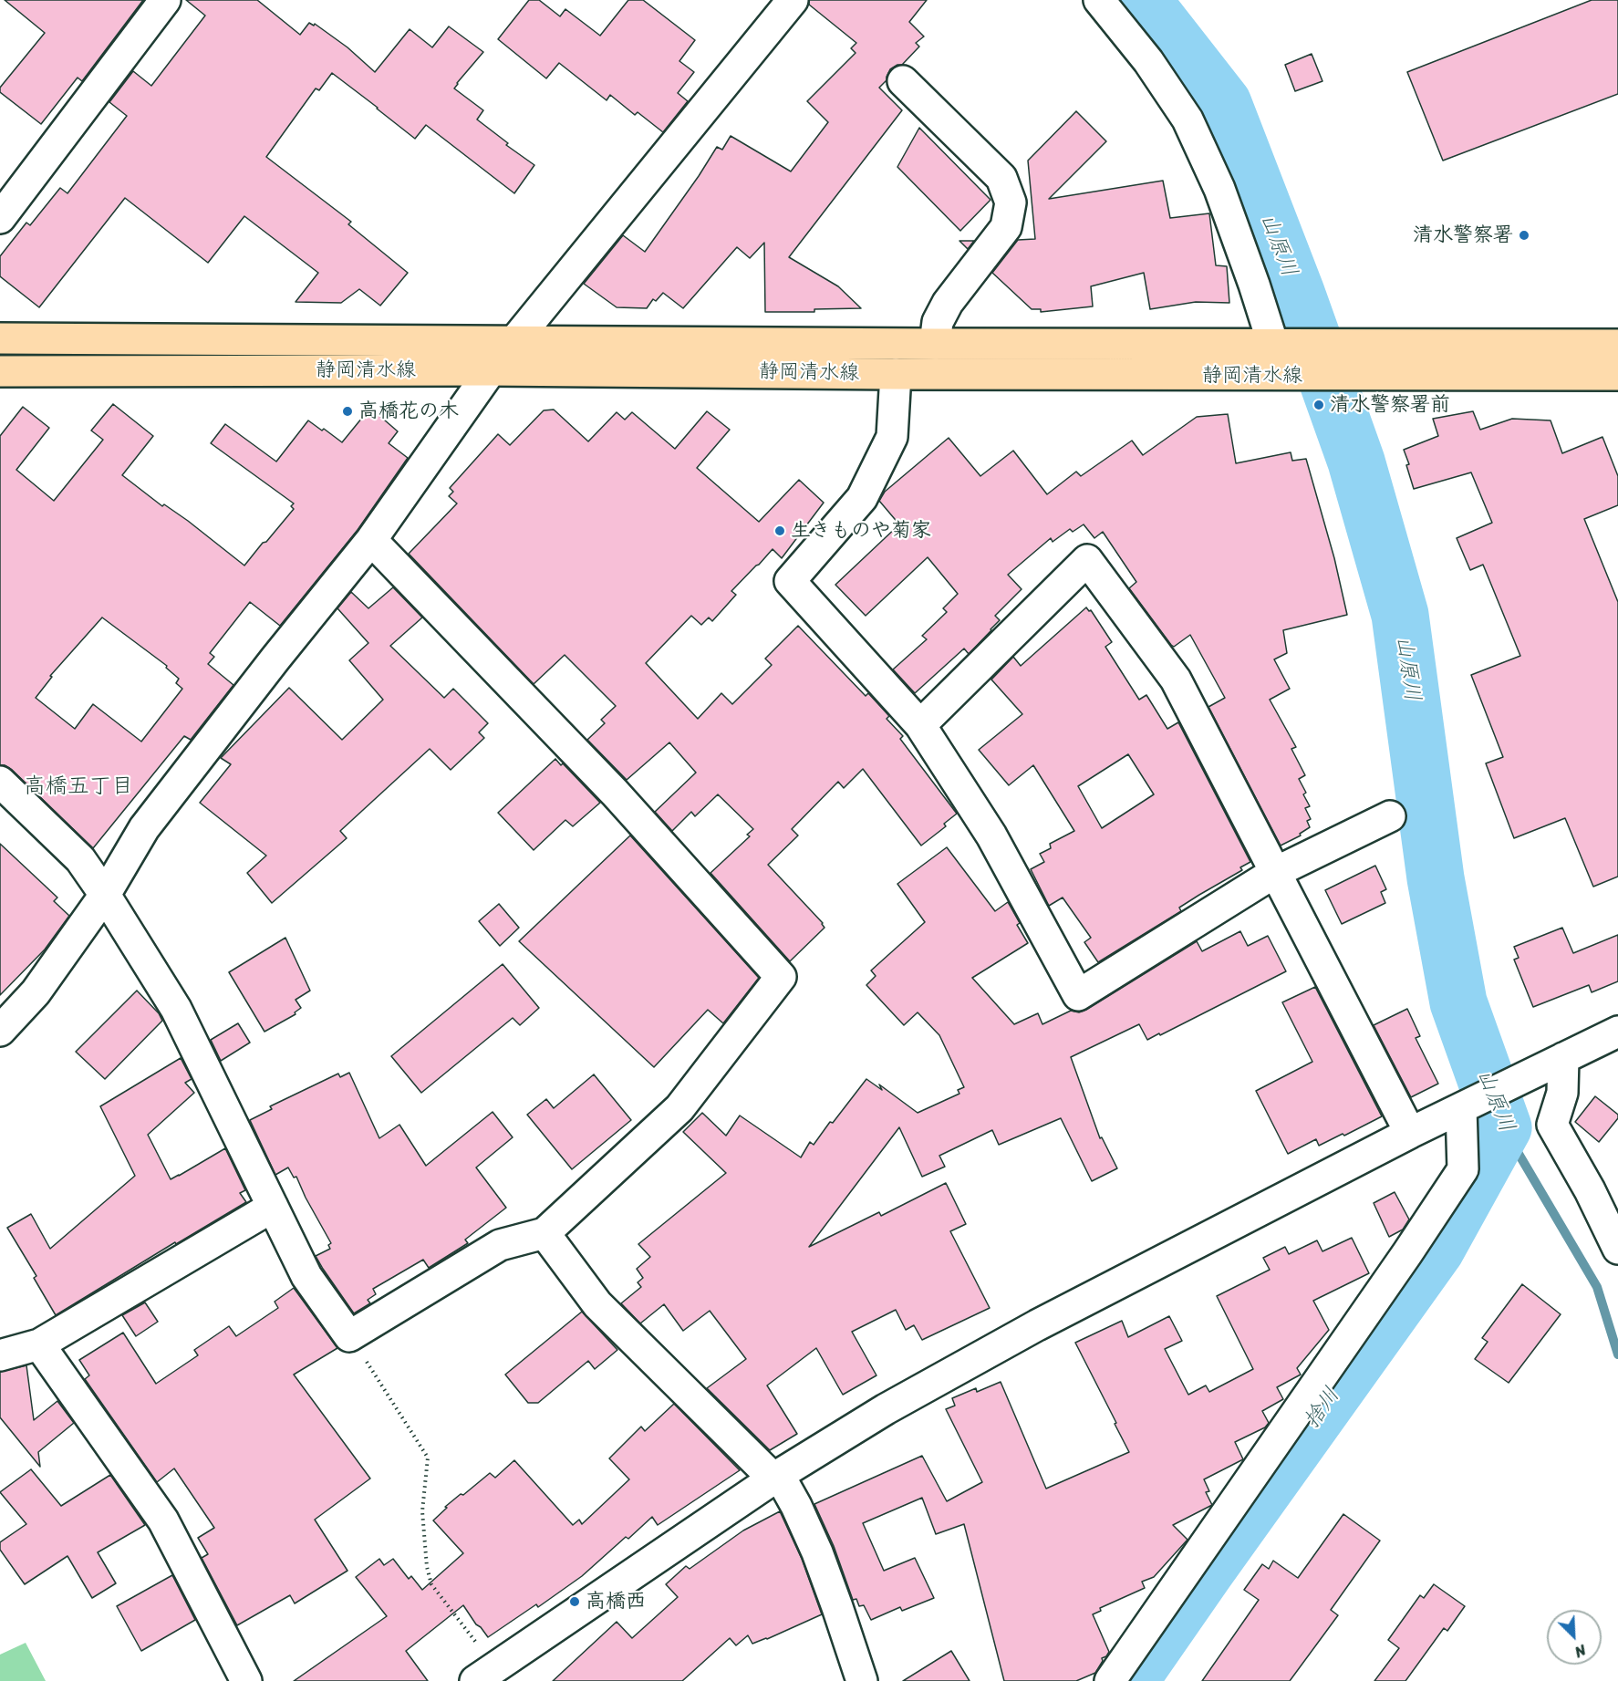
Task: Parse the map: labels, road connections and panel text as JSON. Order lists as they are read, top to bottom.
{
  "streets": {
    "main road": ["静岡清水線"]
  },
  "districts": ["高橋五丁目"],
  "water": ["山原川", "捨川"],
  "places": [
    "清水警察署",
    "清水警察署前",
    "高橋花の木",
    "生きものや菊家",
    "高橋西"
  ],
  "north": "bottom right"
}
